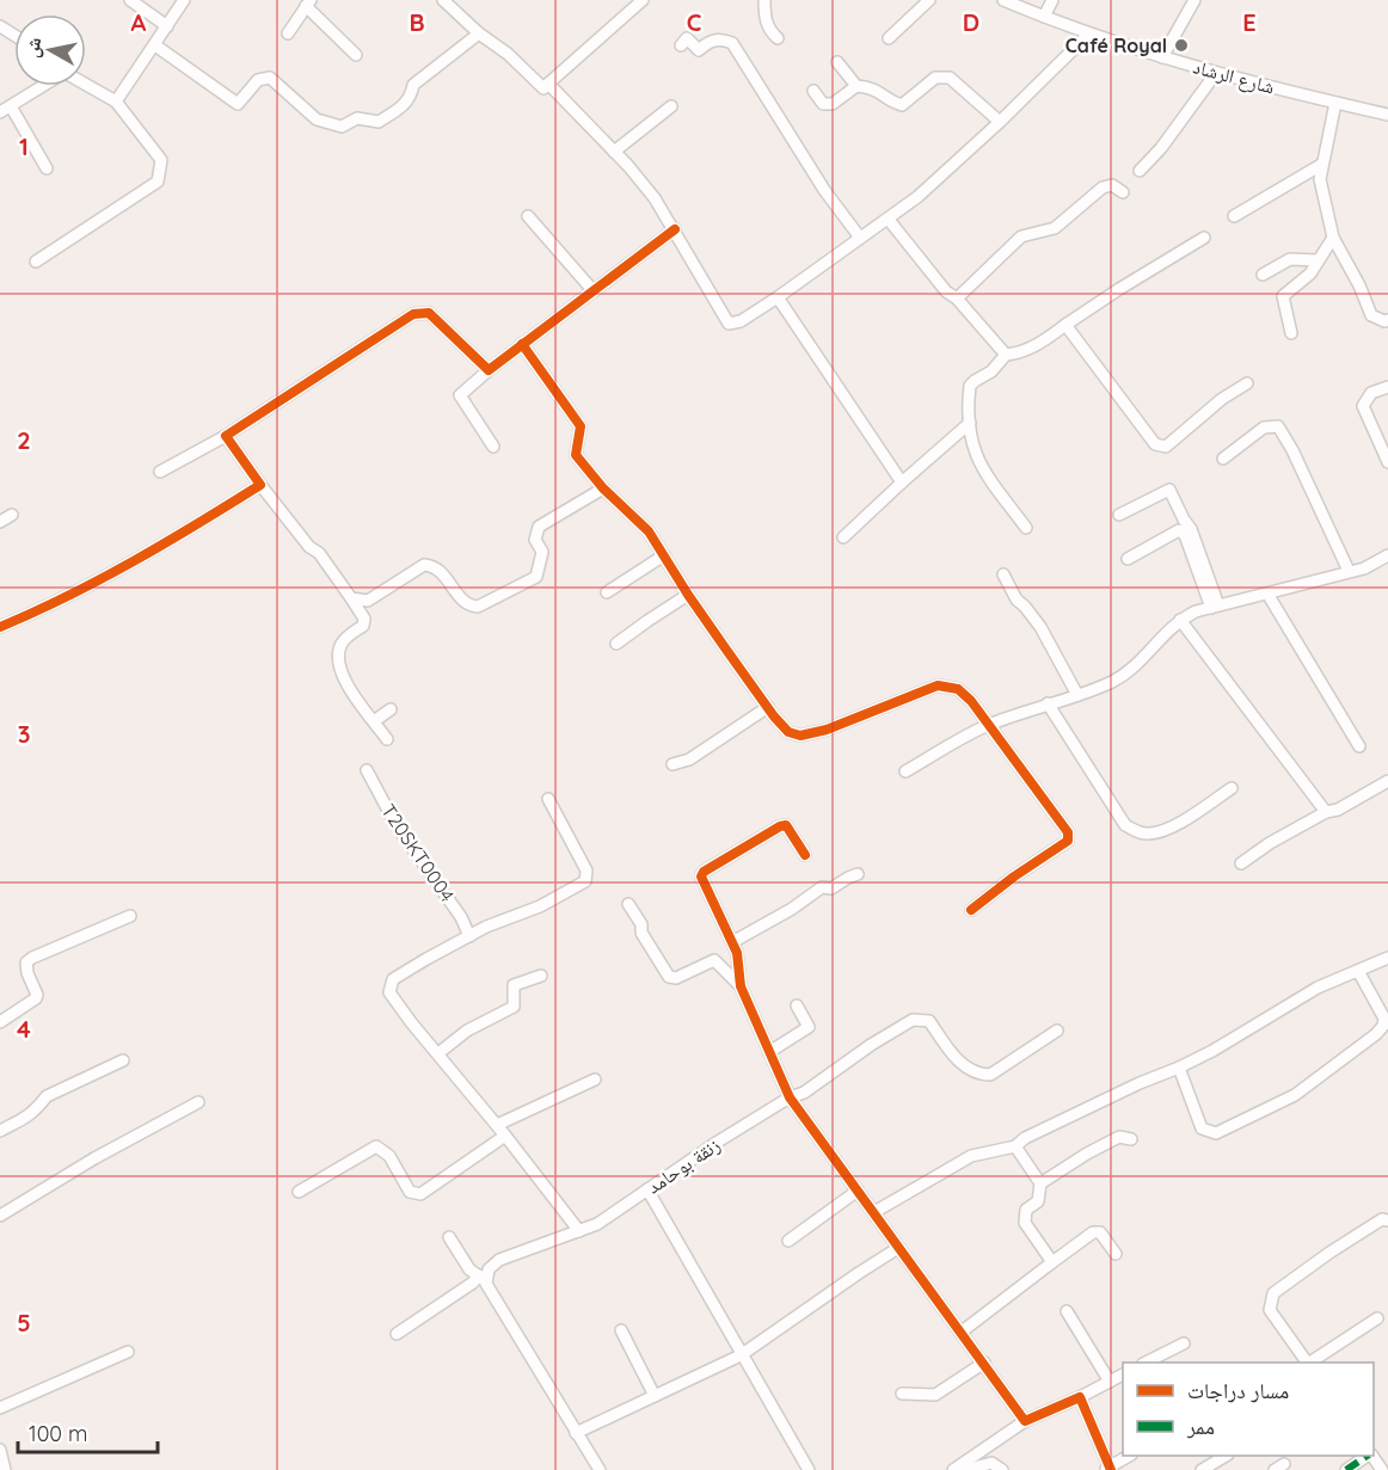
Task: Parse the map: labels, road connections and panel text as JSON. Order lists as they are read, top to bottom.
{
  "streets": {
    "street": ["شارع الرشاد", "T20SKT0004", "زنقة بوحامد"]
  },
  "places": ["Café Royal"],
  "legend": ["مسار دراجات", "ممر"],
  "scale_bar": "100 m",
  "north": "left",
  "grid": {
    "columns": [
      "A",
      "B",
      "C",
      "D",
      "E"
    ],
    "rows": [
      "1",
      "2",
      "3",
      "4",
      "5"
    ]
  }
}
